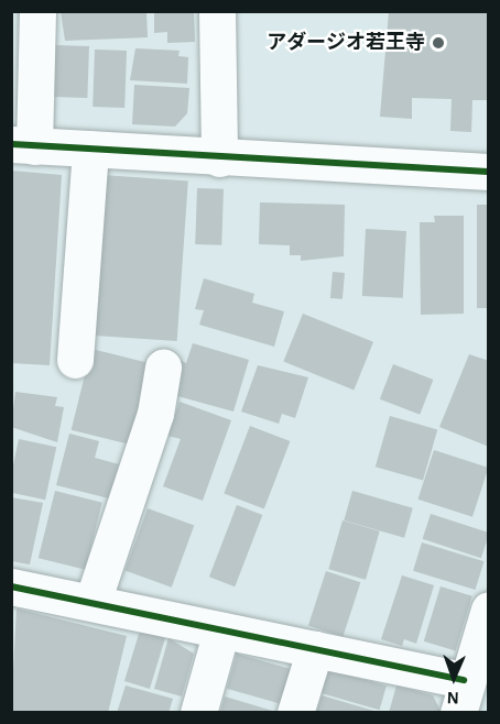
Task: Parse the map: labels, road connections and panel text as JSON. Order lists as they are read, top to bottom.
{
  "places": ["アダージオ若王寺"],
  "north": "bottom"
}
